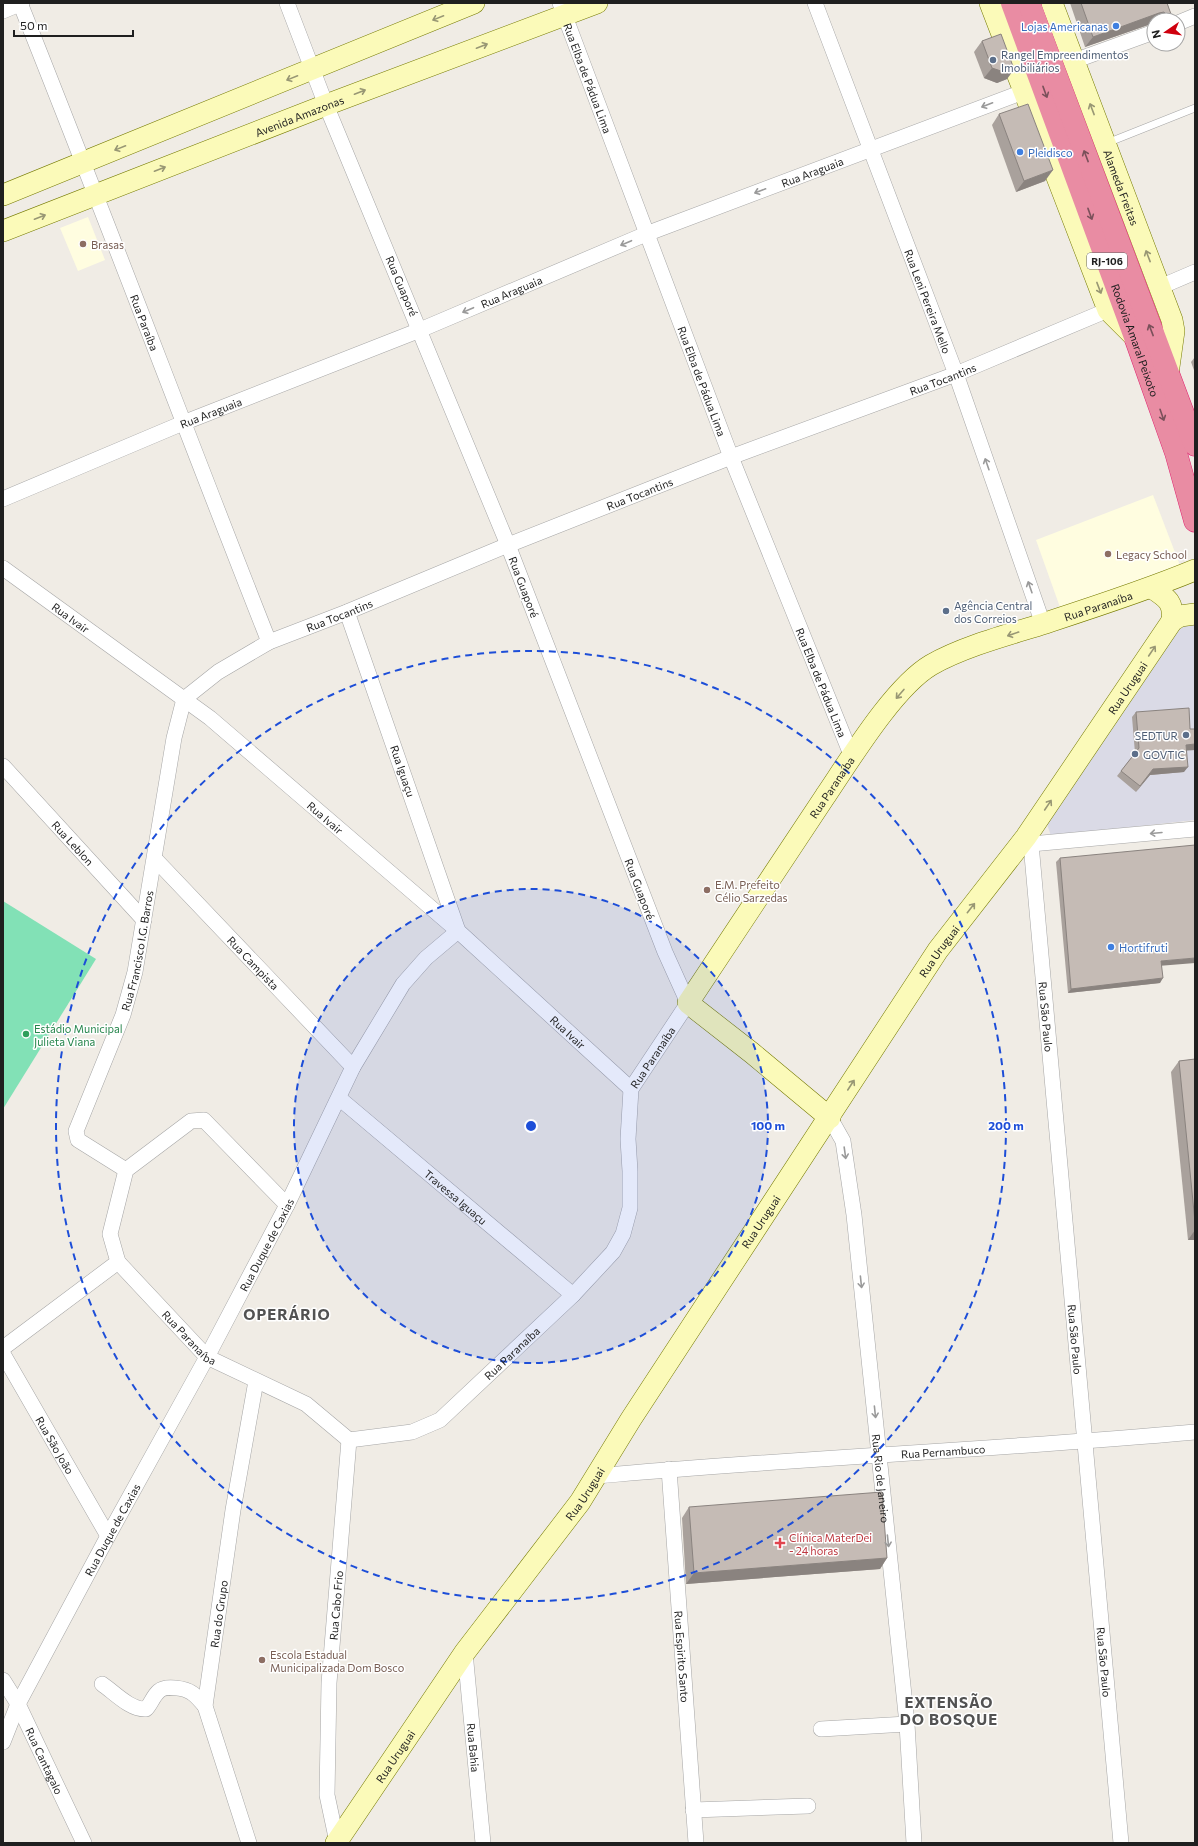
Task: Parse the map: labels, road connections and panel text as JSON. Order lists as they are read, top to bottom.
{
  "streets": {
    "highway": ["RJ-106", "Rodovia Amaral Peixoto"],
    "street": [
      "Rua Elba de Pádua Lima",
      "Avenida Amazonas",
      "Rua Araguaia",
      "Alameda Freitas",
      "Rua Guaporé",
      "Rua Leni Pereira Mello",
      "Rua Paraíba",
      "Rua Tocantins",
      "Rua Paranaíba",
      "Rua Ivair",
      "Rua Uruguai",
      "Rua Iguaçu",
      "Rua Leblon",
      "Rua Francisco I.G. Barros",
      "Rua Campista",
      "Rua São Paulo",
      "Travessa Iguaçu",
      "Rua Duque de Caxias",
      "Rua São João",
      "Rua Pernambuco",
      "Rua Rio de Janeiro",
      "Rua Cabo Frio",
      "Rua do Grupo",
      "Rua Espirito Santo",
      "Rua Bahia",
      "Rua Cantagalo"
    ]
  },
  "crossings": [
    ["Rua Elba de Pádua Lima", "Avenida Amazonas"],
    ["Rua Elba de Pádua Lima", "Rua Araguaia"],
    ["Rua Elba de Pádua Lima", "Rua Tocantins"],
    ["Rua Elba de Pádua Lima", "Rua Paranaíba"],
    ["Avenida Amazonas", "Rua Guaporé"],
    ["Avenida Amazonas", "Rua Paraíba"],
    ["Rua Araguaia", "Rua Guaporé"],
    ["Rua Araguaia", "Rua Leni Pereira Mello"],
    ["Rua Araguaia", "Rua Paraíba"],
    ["Alameda Freitas", "Rodovia Amaral Peixoto"],
    ["Rua Guaporé", "Rua Tocantins"],
    ["Rua Guaporé", "Rua Paranaíba"],
    ["Rua Guaporé", "Rua Uruguai"],
    ["Rua Guaporé", "Rua Rio de Janeiro"],
    ["Rua Leni Pereira Mello", "Rua Tocantins"],
    ["Rua Leni Pereira Mello", "Rua Paranaíba"],
    ["Rua Paraíba", "Rua Tocantins"],
    ["Rua Tocantins", "Rua Ivair"],
    ["Rua Tocantins", "Rua Iguaçu"],
    ["Rua Tocantins", "Rua Francisco I.G. Barros"],
    ["Rua Paranaíba", "Rua Ivair"],
    ["Rua Paranaíba", "Travessa Iguaçu"],
    ["Rua Paranaíba", "Rua Duque de Caxias"],
    ["Rua Paranaíba", "Rua Cabo Frio"],
    ["Rua Paranaíba", "Rua do Grupo"],
    ["Rua Ivair", "Rua Iguaçu"],
    ["Rua Ivair", "Rua Francisco I.G. Barros"],
    ["Rua Ivair", "Rua Duque de Caxias"],
    ["Rua Uruguai", "Rua São Paulo"],
    ["Rua Uruguai", "Rua Pernambuco"],
    ["Rua Uruguai", "Rua Rio de Janeiro"],
    ["Rua Uruguai", "Rua Cabo Frio"],
    ["Rua Uruguai", "Rua Bahia"],
    ["Rua Iguaçu", "Rua Duque de Caxias"],
    ["Rua Leblon", "Rua Francisco I.G. Barros"],
    ["Rua Francisco I.G. Barros", "Rua Campista"],
    ["Rua Campista", "Rua Duque de Caxias"],
    ["Rua São Paulo", "Rua Pernambuco"],
    ["Travessa Iguaçu", "Rua Duque de Caxias"],
    ["Rua Duque de Caxias", "Rua São João"],
    ["Rua Duque de Caxias", "Rua Cantagalo"],
    ["Rua Pernambuco", "Rua Rio de Janeiro"],
    ["Rua Pernambuco", "Rua Espirito Santo"]
  ],
  "one_way": [
    "Rua Araguaia",
    "Rua Leni Pereira Mello",
    "Rua Uruguai",
    "Rua Rio de Janeiro"
  ],
  "districts": ["OPERÁRIO", "EXTENSÃO DO BOSQUE"],
  "places": {
    "other": [
      "Lojas Americanas",
      "Rangel Empreendimentos Imobiliários",
      "Pleidisco",
      "Brasas",
      "Legacy School",
      "Agência Central dos Correios",
      "SEDTUR",
      "GOVTIC",
      "E.M. Prefeito Célio Sarzedas",
      "Hortifruti",
      "Estádio Municipal Julieta Viana",
      "Escola Estadual Municipalizada Dom Bosco"
    ],
    "health": ["Clínica MaterDei - 24 horas"]
  },
  "scale_bar": "50 m",
  "north": "left",
  "rings": ["100 m", "200 m"]
}
